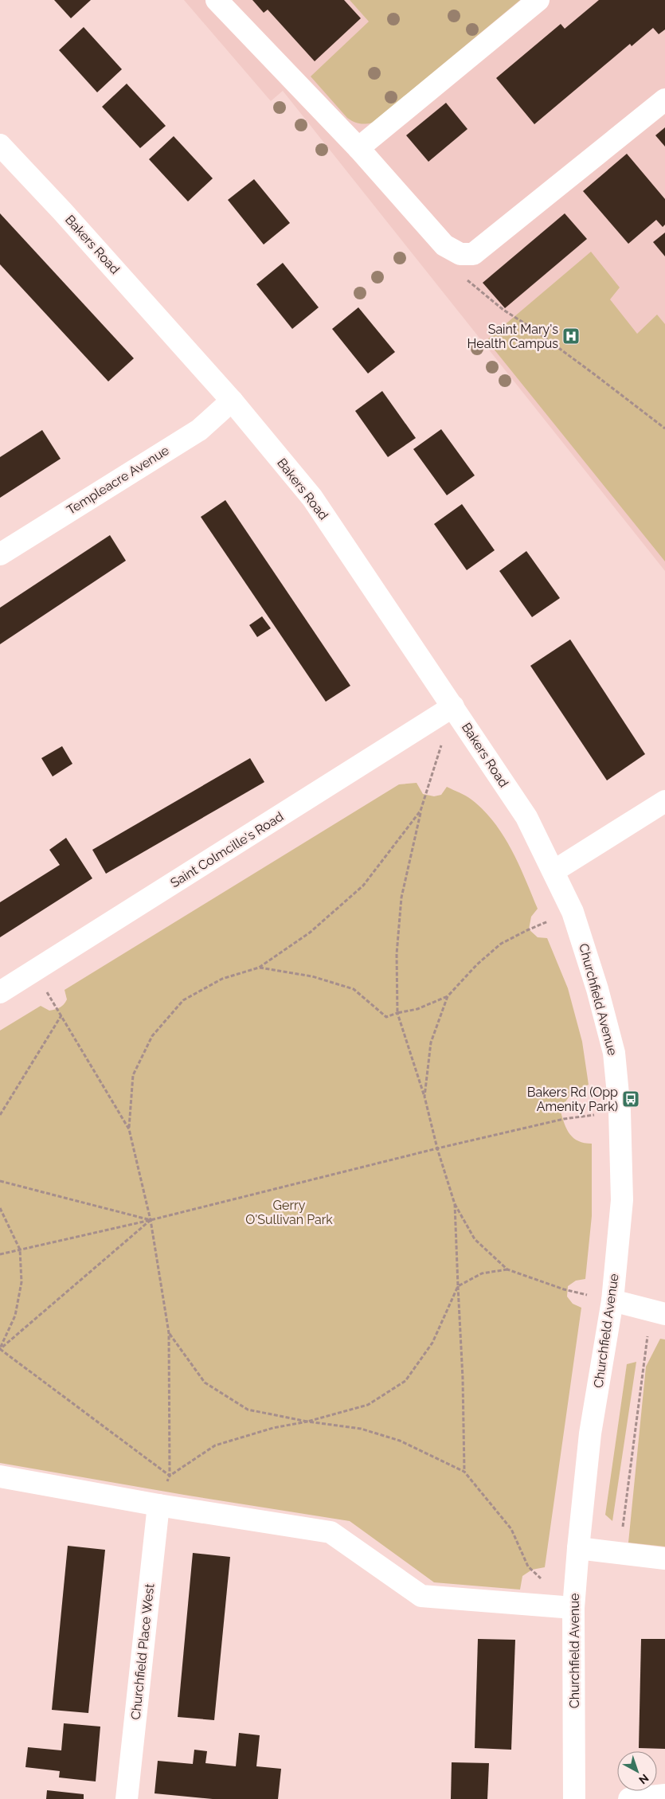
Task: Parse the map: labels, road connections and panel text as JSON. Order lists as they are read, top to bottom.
{
  "streets": {
    "street": [
      "Bakers Road",
      "Templeacre Avenue",
      "Saint Colmcille's Road",
      "Churchfield Avenue",
      "Churchfield Place West"
    ]
  },
  "crossings": [
    ["Bakers Road", "Templeacre Avenue"],
    ["Bakers Road", "Saint Colmcille's Road"],
    ["Bakers Road", "Churchfield Avenue"]
  ],
  "parks": ["Gerry O'Sullivan Park"],
  "places": {
    "hospital": ["Saint Mary's Health Campus"],
    "bus stop": ["Bakers Rd (Opp Amenity Park)"]
  },
  "north": "bottom right"
}
